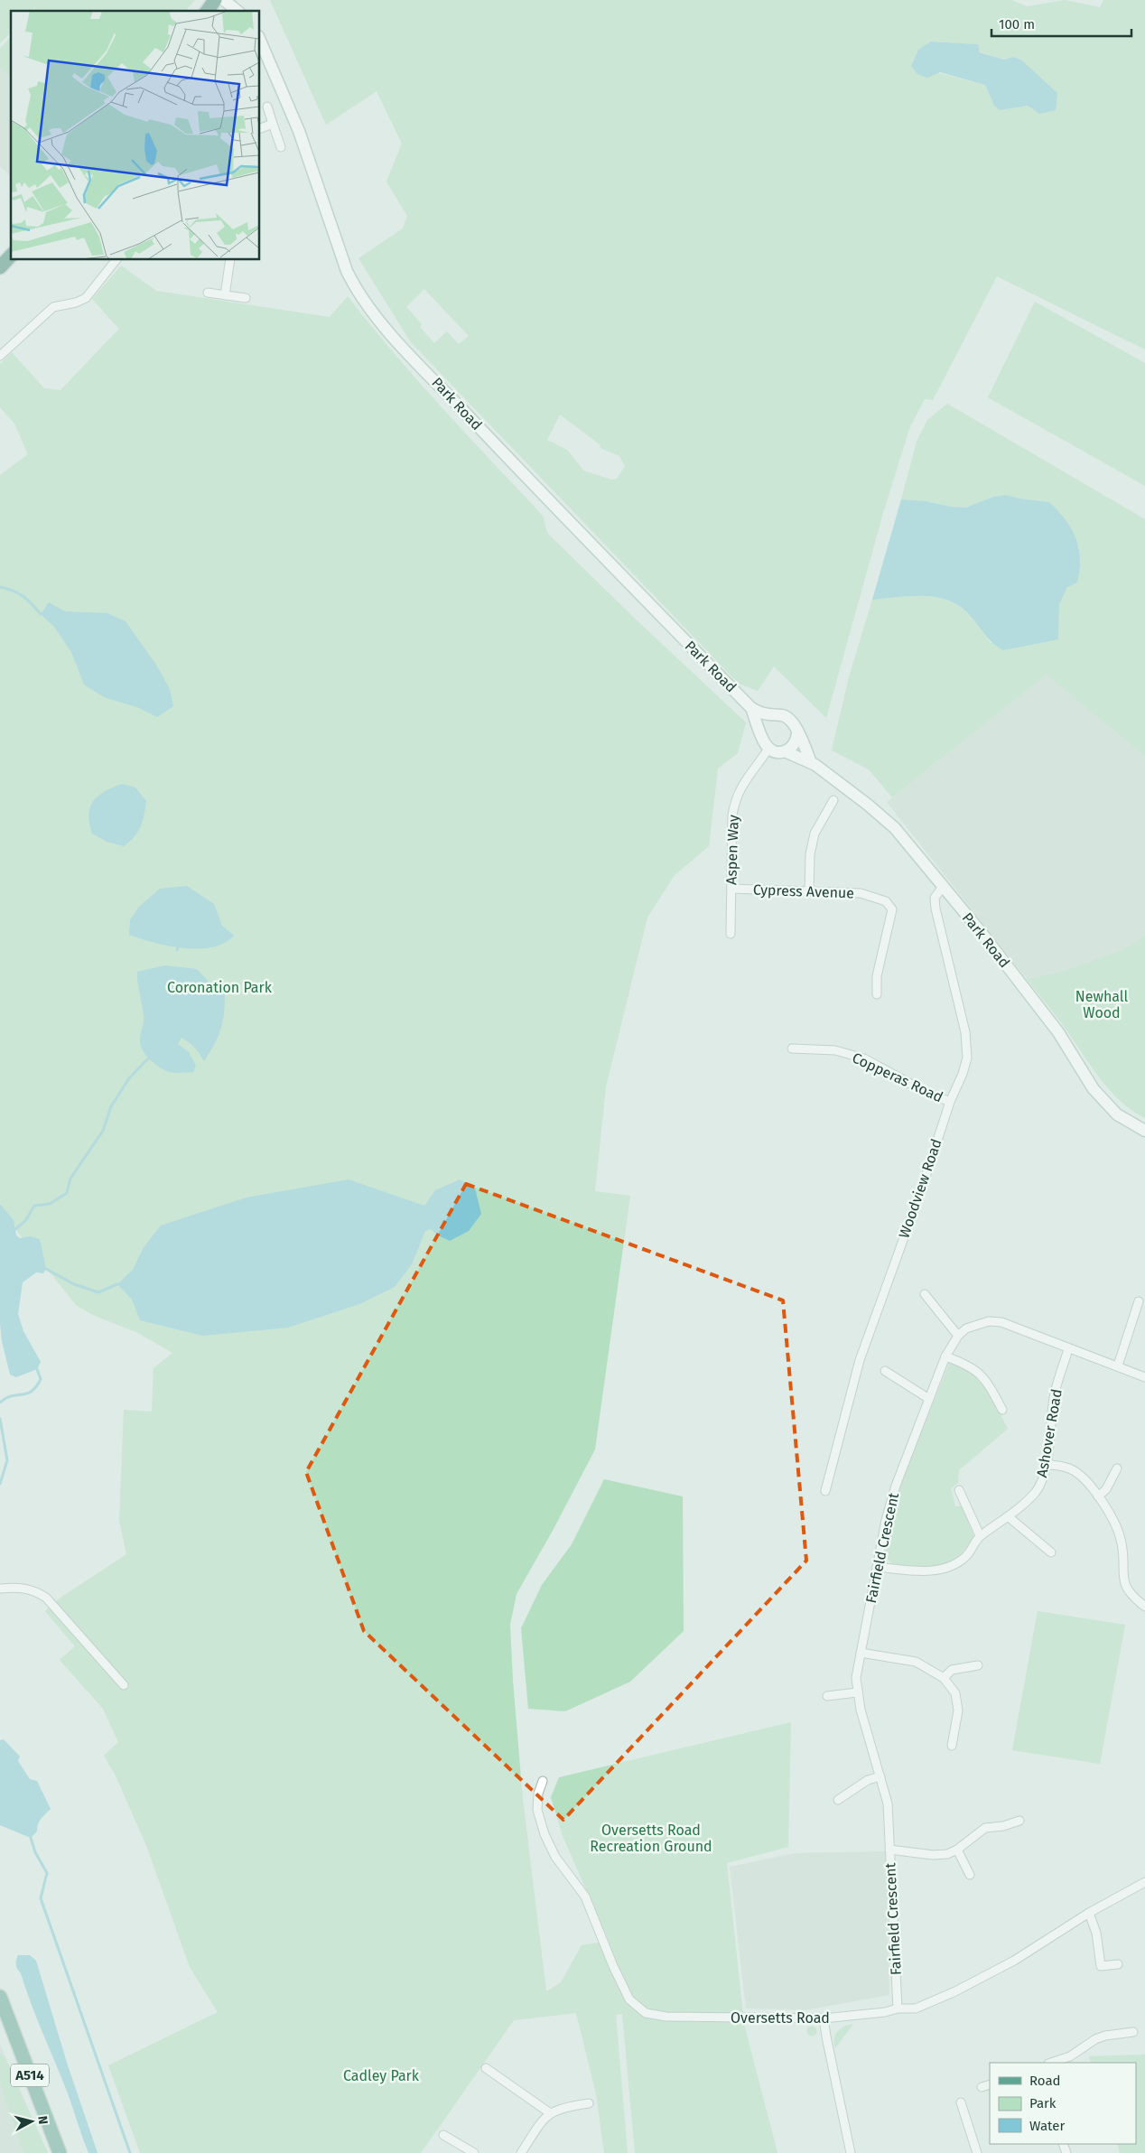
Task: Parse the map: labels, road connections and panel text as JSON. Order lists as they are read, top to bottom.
{
  "streets": {
    "main road": ["Park Road", "A514"],
    "street": [
      "Aspen Way",
      "Cypress Avenue",
      "Copperas Road",
      "Woodview Road",
      "Ashover Road",
      "Fairfield Crescent",
      "Oversetts Road"
    ]
  },
  "crossings": [
    ["Park Road", "Aspen Way"],
    ["Park Road", "Woodview Road"],
    ["Aspen Way", "Cypress Avenue"],
    ["Copperas Road", "Woodview Road"],
    ["Ashover Road", "Fairfield Crescent"],
    ["Fairfield Crescent", "Oversetts Road"]
  ],
  "parks": [
    "Coronation Park",
    "Newhall Wood",
    "Oversetts Road Recreation Ground",
    "Cadley Park"
  ],
  "legend": ["Road", "Park", "Water"],
  "scale_bar": "100 m",
  "north": "right"
}
